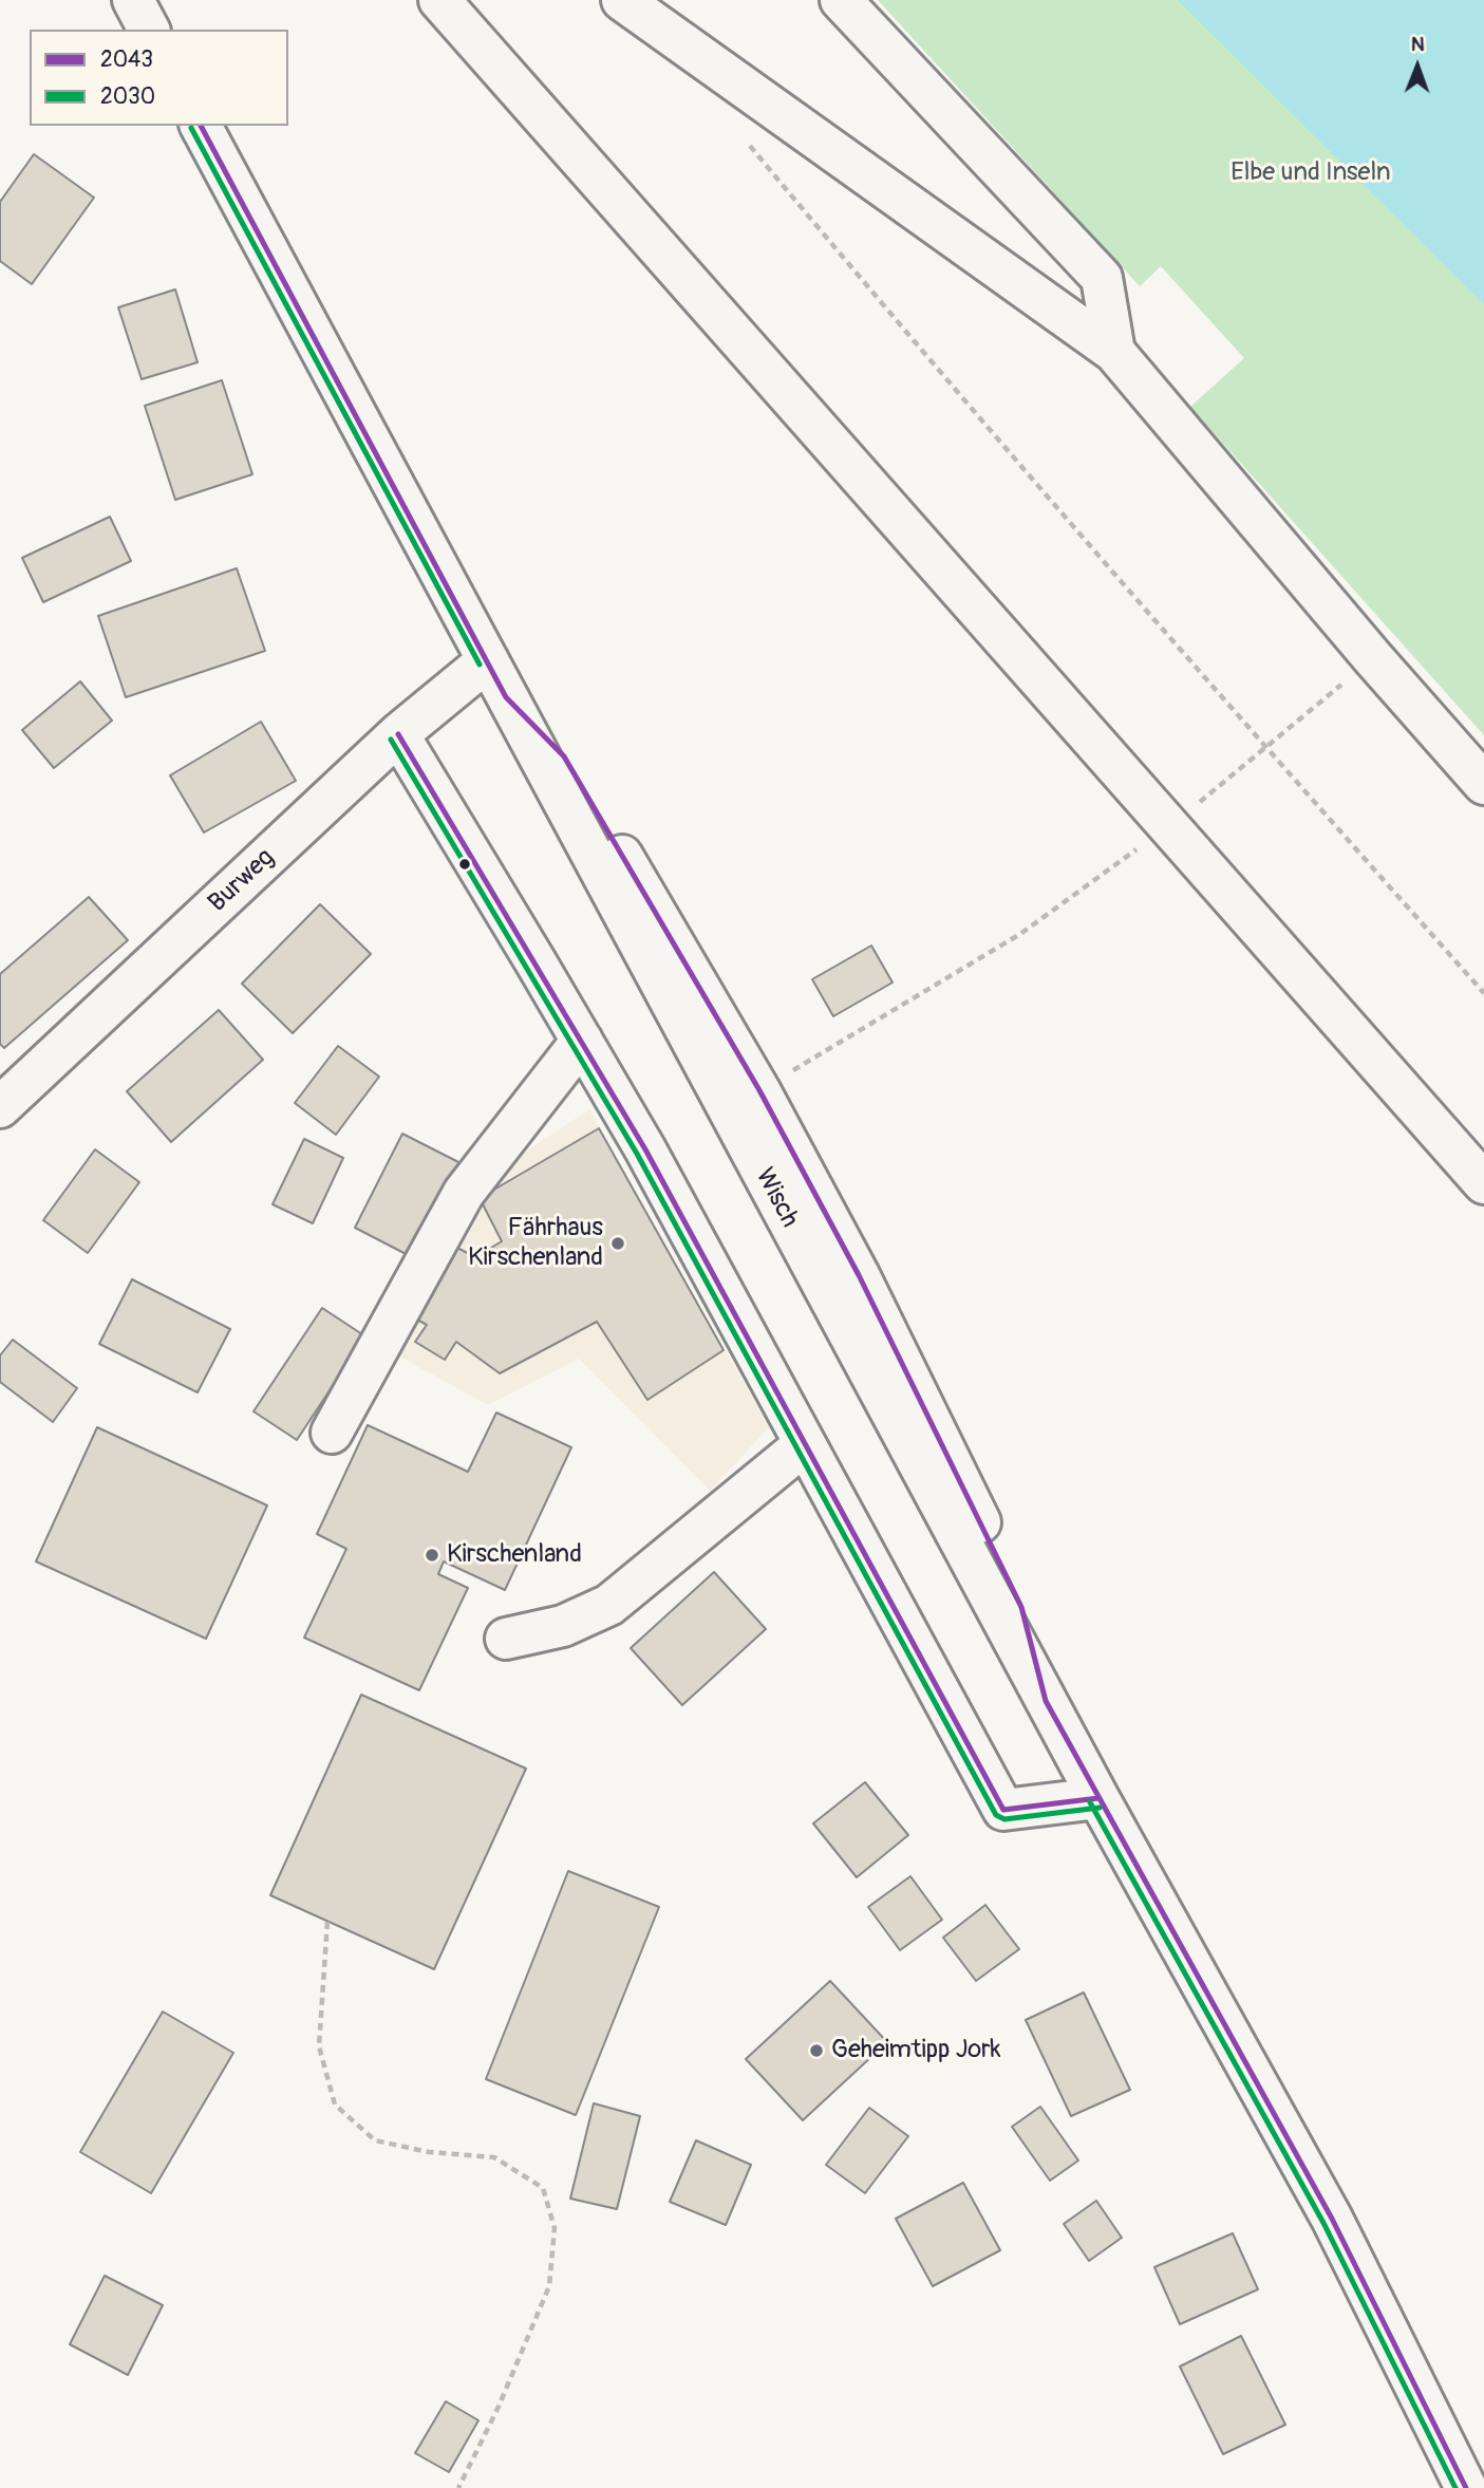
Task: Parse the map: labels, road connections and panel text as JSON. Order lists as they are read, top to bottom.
{
  "streets": {
    "street": ["Burweg", "Wisch"]
  },
  "crossings": [
    ["Burweg", "Wisch"]
  ],
  "parks": ["Elbe und Inseln"],
  "places": ["Fährhaus Kirschenland", "Kirschenland", "Geheimtipp Jork"],
  "lines": ["transit line 2043", "transit line 2030"],
  "legend": ["2043", "2030"],
  "north": "top"
}
